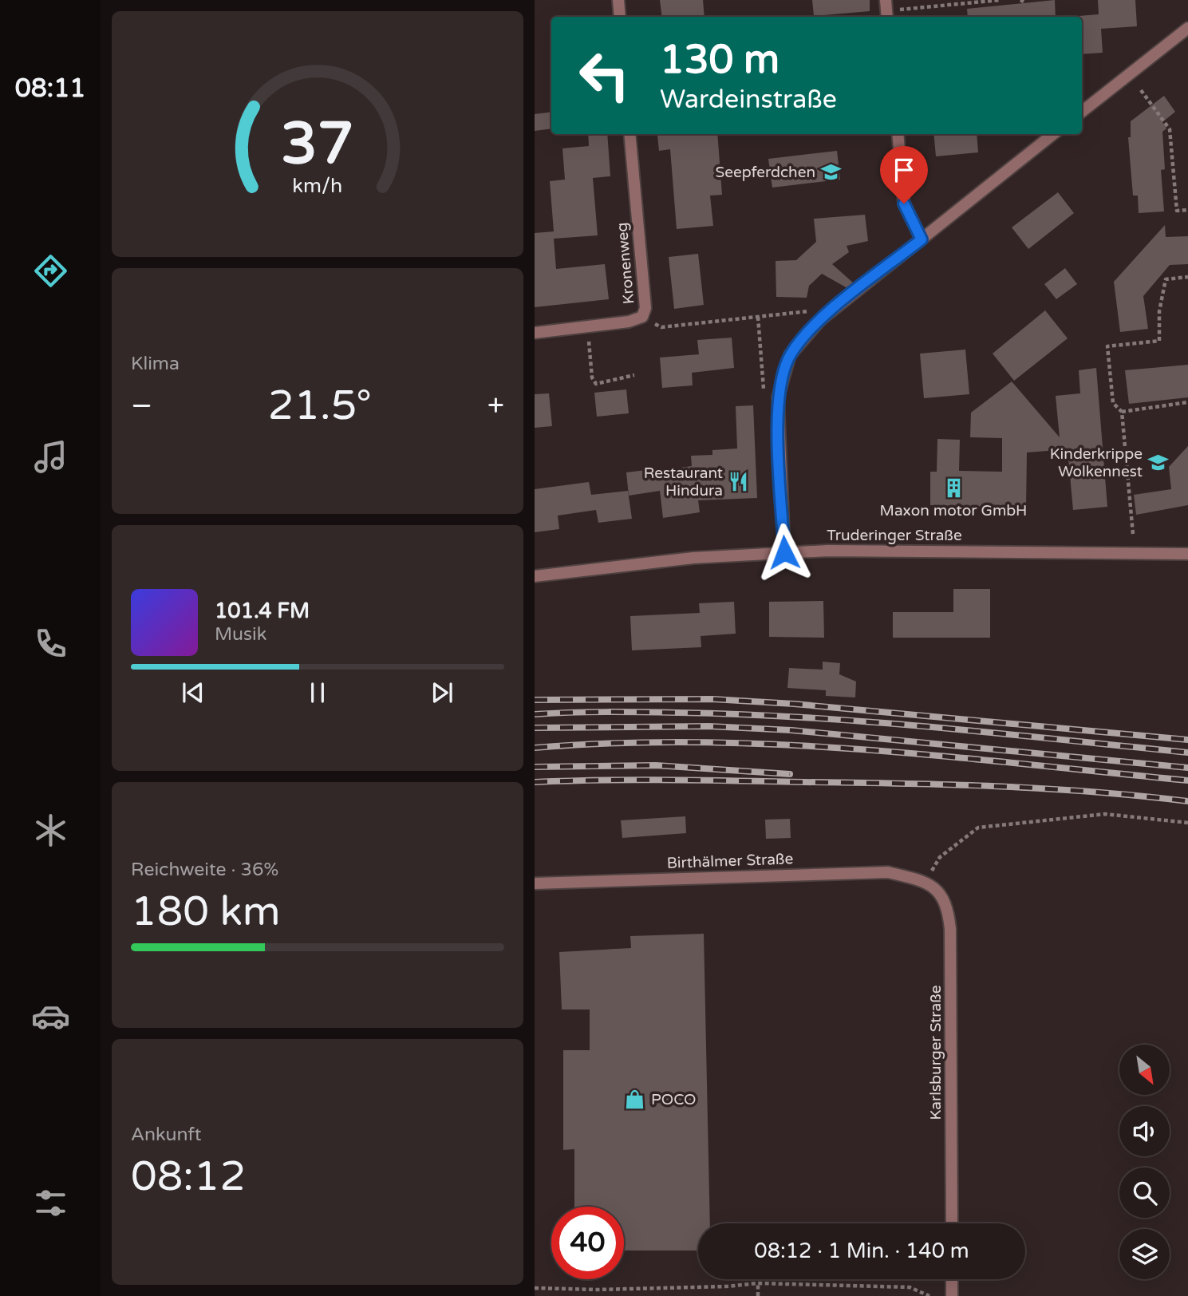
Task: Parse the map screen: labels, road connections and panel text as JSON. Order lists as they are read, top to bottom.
{
  "streets": {
    "street": [
      "Kronenweg",
      "Truderinger Straße",
      "Birthälmer Straße",
      "Karlsburger Straße"
    ]
  },
  "crossings": [
    ["Birthälmer Straße", "Karlsburger Straße"]
  ],
  "places": {
    "school or university": ["Seepferdchen", "Kinderkrippe Wolkennest"],
    "restaurant": ["Restaurant Hindura"],
    "building": ["Maxon motor GmbH"],
    "shop": ["POCO"]
  },
  "north": "bottom right",
  "page": {
    "tabs": "08:11",
    "turn": ["130 m", "Wardeinstraße"],
    "tile": [
      "Klima",
      ["Reichweite · 36%", "180 km"],
      ["Ankunft", "08:12"]
    ],
    "heat": ["−", "21.5°", "+"],
    "song": ["101.4 FM", "Musik"],
    "limit": "40",
    "trip": "08:12 · 1 Min. · 140 m",
    "gauge": ["37", "km/h"]
  }
}
